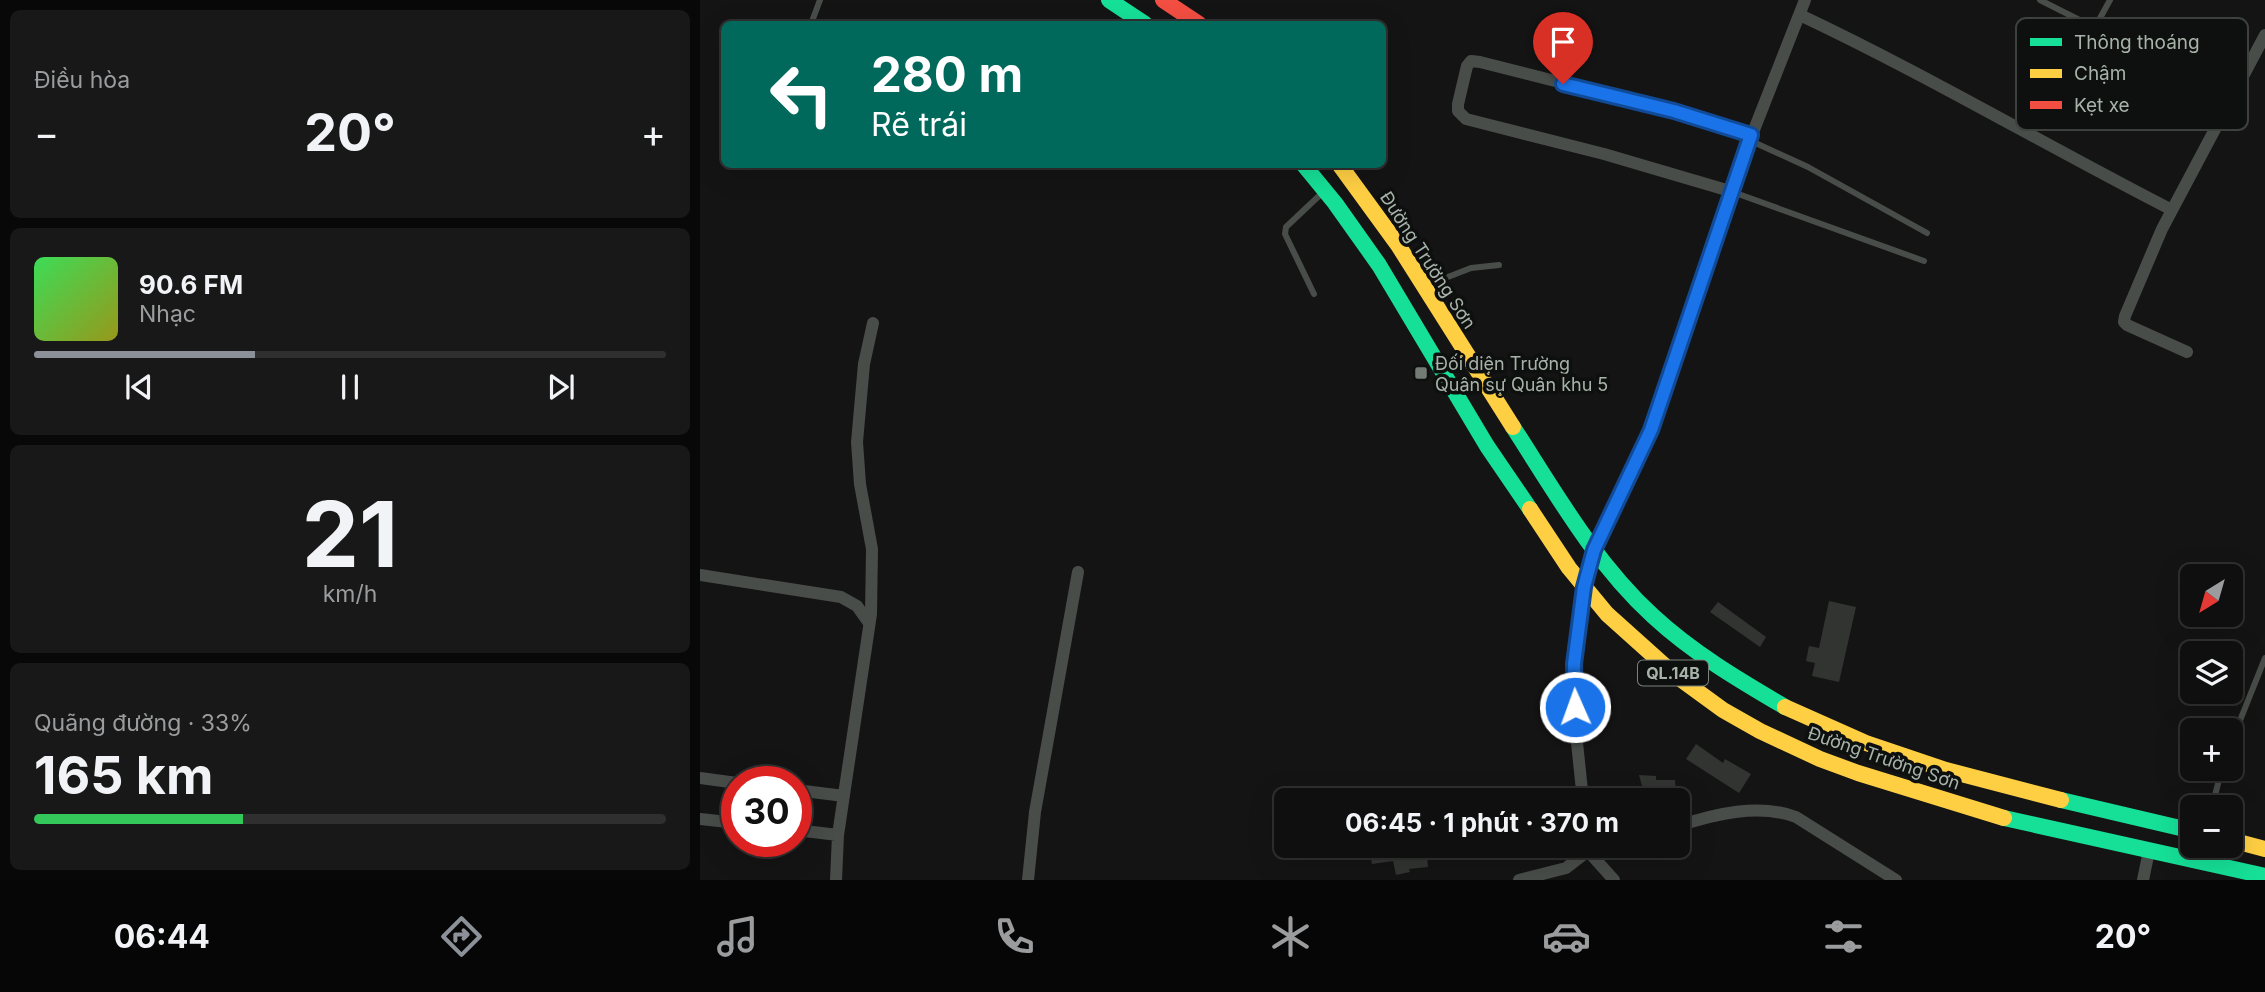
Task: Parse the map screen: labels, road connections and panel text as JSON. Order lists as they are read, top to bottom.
{
  "streets": {
    "highway": ["Đường Trường Sơn", "QL.14B"]
  },
  "places": {
    "transit": ["Đối diện Trường Quân sự Quân khu 5"]
  },
  "legend": ["Thông thoáng", "Chậm", "Kẹt xe"],
  "north": "bottom left",
  "page": {
    "tile": [
      "Điều hòa",
      ["21", "km/h"],
      ["Quãng đường · 33%", "165 km"]
    ],
    "turn": ["280 m", "Rẽ trái"],
    "heat": ["−", "20°", "+"],
    "song": ["90.6 FM", "Nhạc"],
    "map_buttons": ["+", "−"],
    "limit": "30",
    "trip": "06:45 · 1 phút · 370 m",
    "tabs": ["06:44", "20°"]
  }
}
